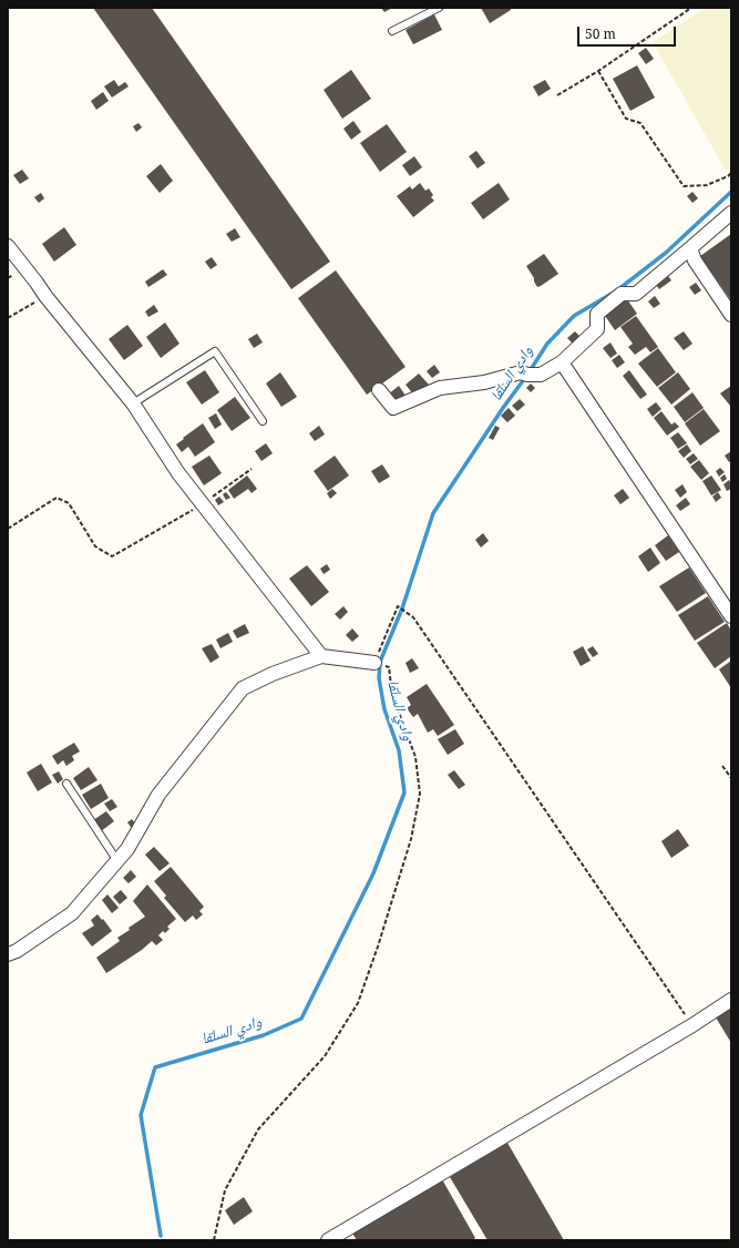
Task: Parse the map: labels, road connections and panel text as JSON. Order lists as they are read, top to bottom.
{
  "water": ["وادي السلقا"],
  "scale_bar": "50 m"
}
